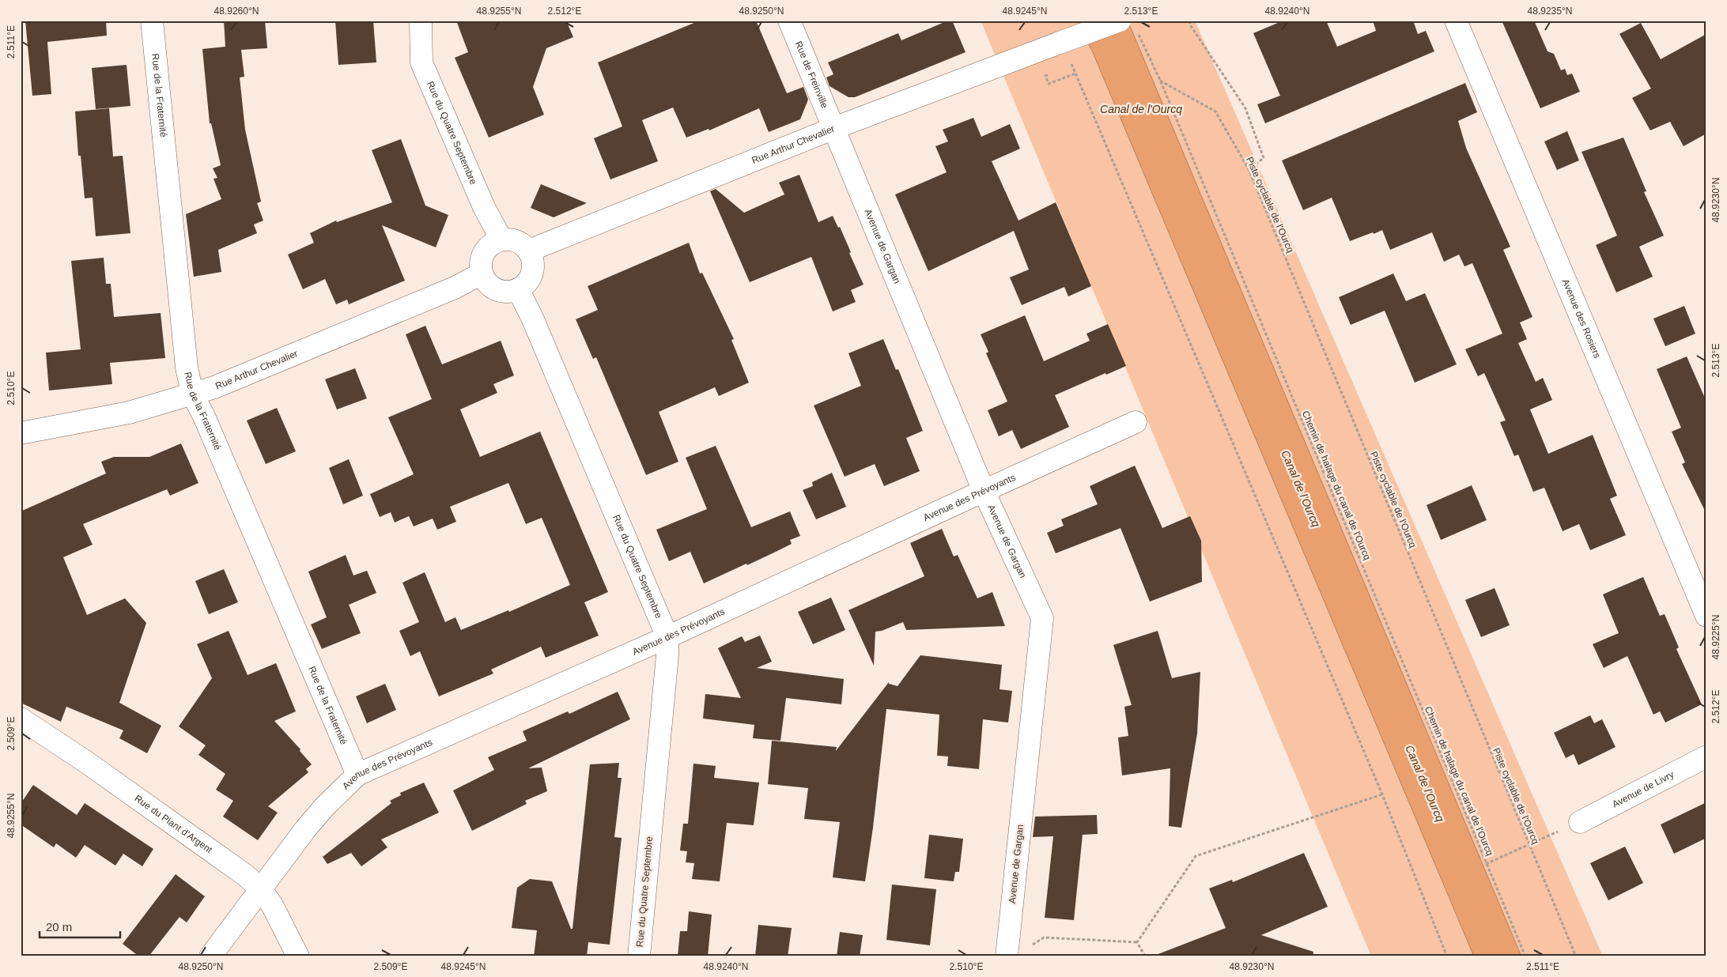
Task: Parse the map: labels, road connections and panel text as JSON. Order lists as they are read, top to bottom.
{
  "streets": {
    "street": [
      "Rue de Freinville",
      "Rue de la Fraternité",
      "Rue du Quatre Septembre",
      "Rue Arthur Chevalier",
      "Avenue de Gargan",
      "Avenue des Rosiers",
      "Avenue des Prévoyants",
      "Avenue de Livry",
      "Rue du Plant d'Argent"
    ],
    "path": ["Piste cyclable de l'Ourcq", "Chemin de halage du canal de l'Ourcq"]
  },
  "crossings": [
    ["Rue de Freinville", "Rue Arthur Chevalier"],
    ["Rue de Freinville", "Avenue de Gargan"],
    ["Rue de la Fraternité", "Rue Arthur Chevalier"],
    ["Rue de la Fraternité", "Avenue des Prévoyants"],
    ["Rue du Quatre Septembre", "Rue Arthur Chevalier"],
    ["Rue du Quatre Septembre", "Avenue des Prévoyants"],
    ["Rue Arthur Chevalier", "Avenue de Gargan"],
    ["Rue Arthur Chevalier", "Chemin de halage du canal de l'Ourcq"],
    ["Piste cyclable de l'Ourcq", "Chemin de halage du canal de l'Ourcq"],
    ["Avenue de Gargan", "Avenue des Prévoyants"],
    ["Avenue des Prévoyants", "Rue du Plant d'Argent"]
  ],
  "water": ["Canal de l'Ourcq"],
  "scale_bar": "20 m",
  "coordinates": [
    "48.9260°N",
    "48.9255°N",
    "2.512°E",
    "48.9250°N",
    "48.9245°N",
    "2.513°E",
    "48.9240°N",
    "48.9235°N",
    "2.511°E",
    "48.9230°N",
    "2.510°E",
    "48.9225°N",
    "2.509°E"
  ]
}
